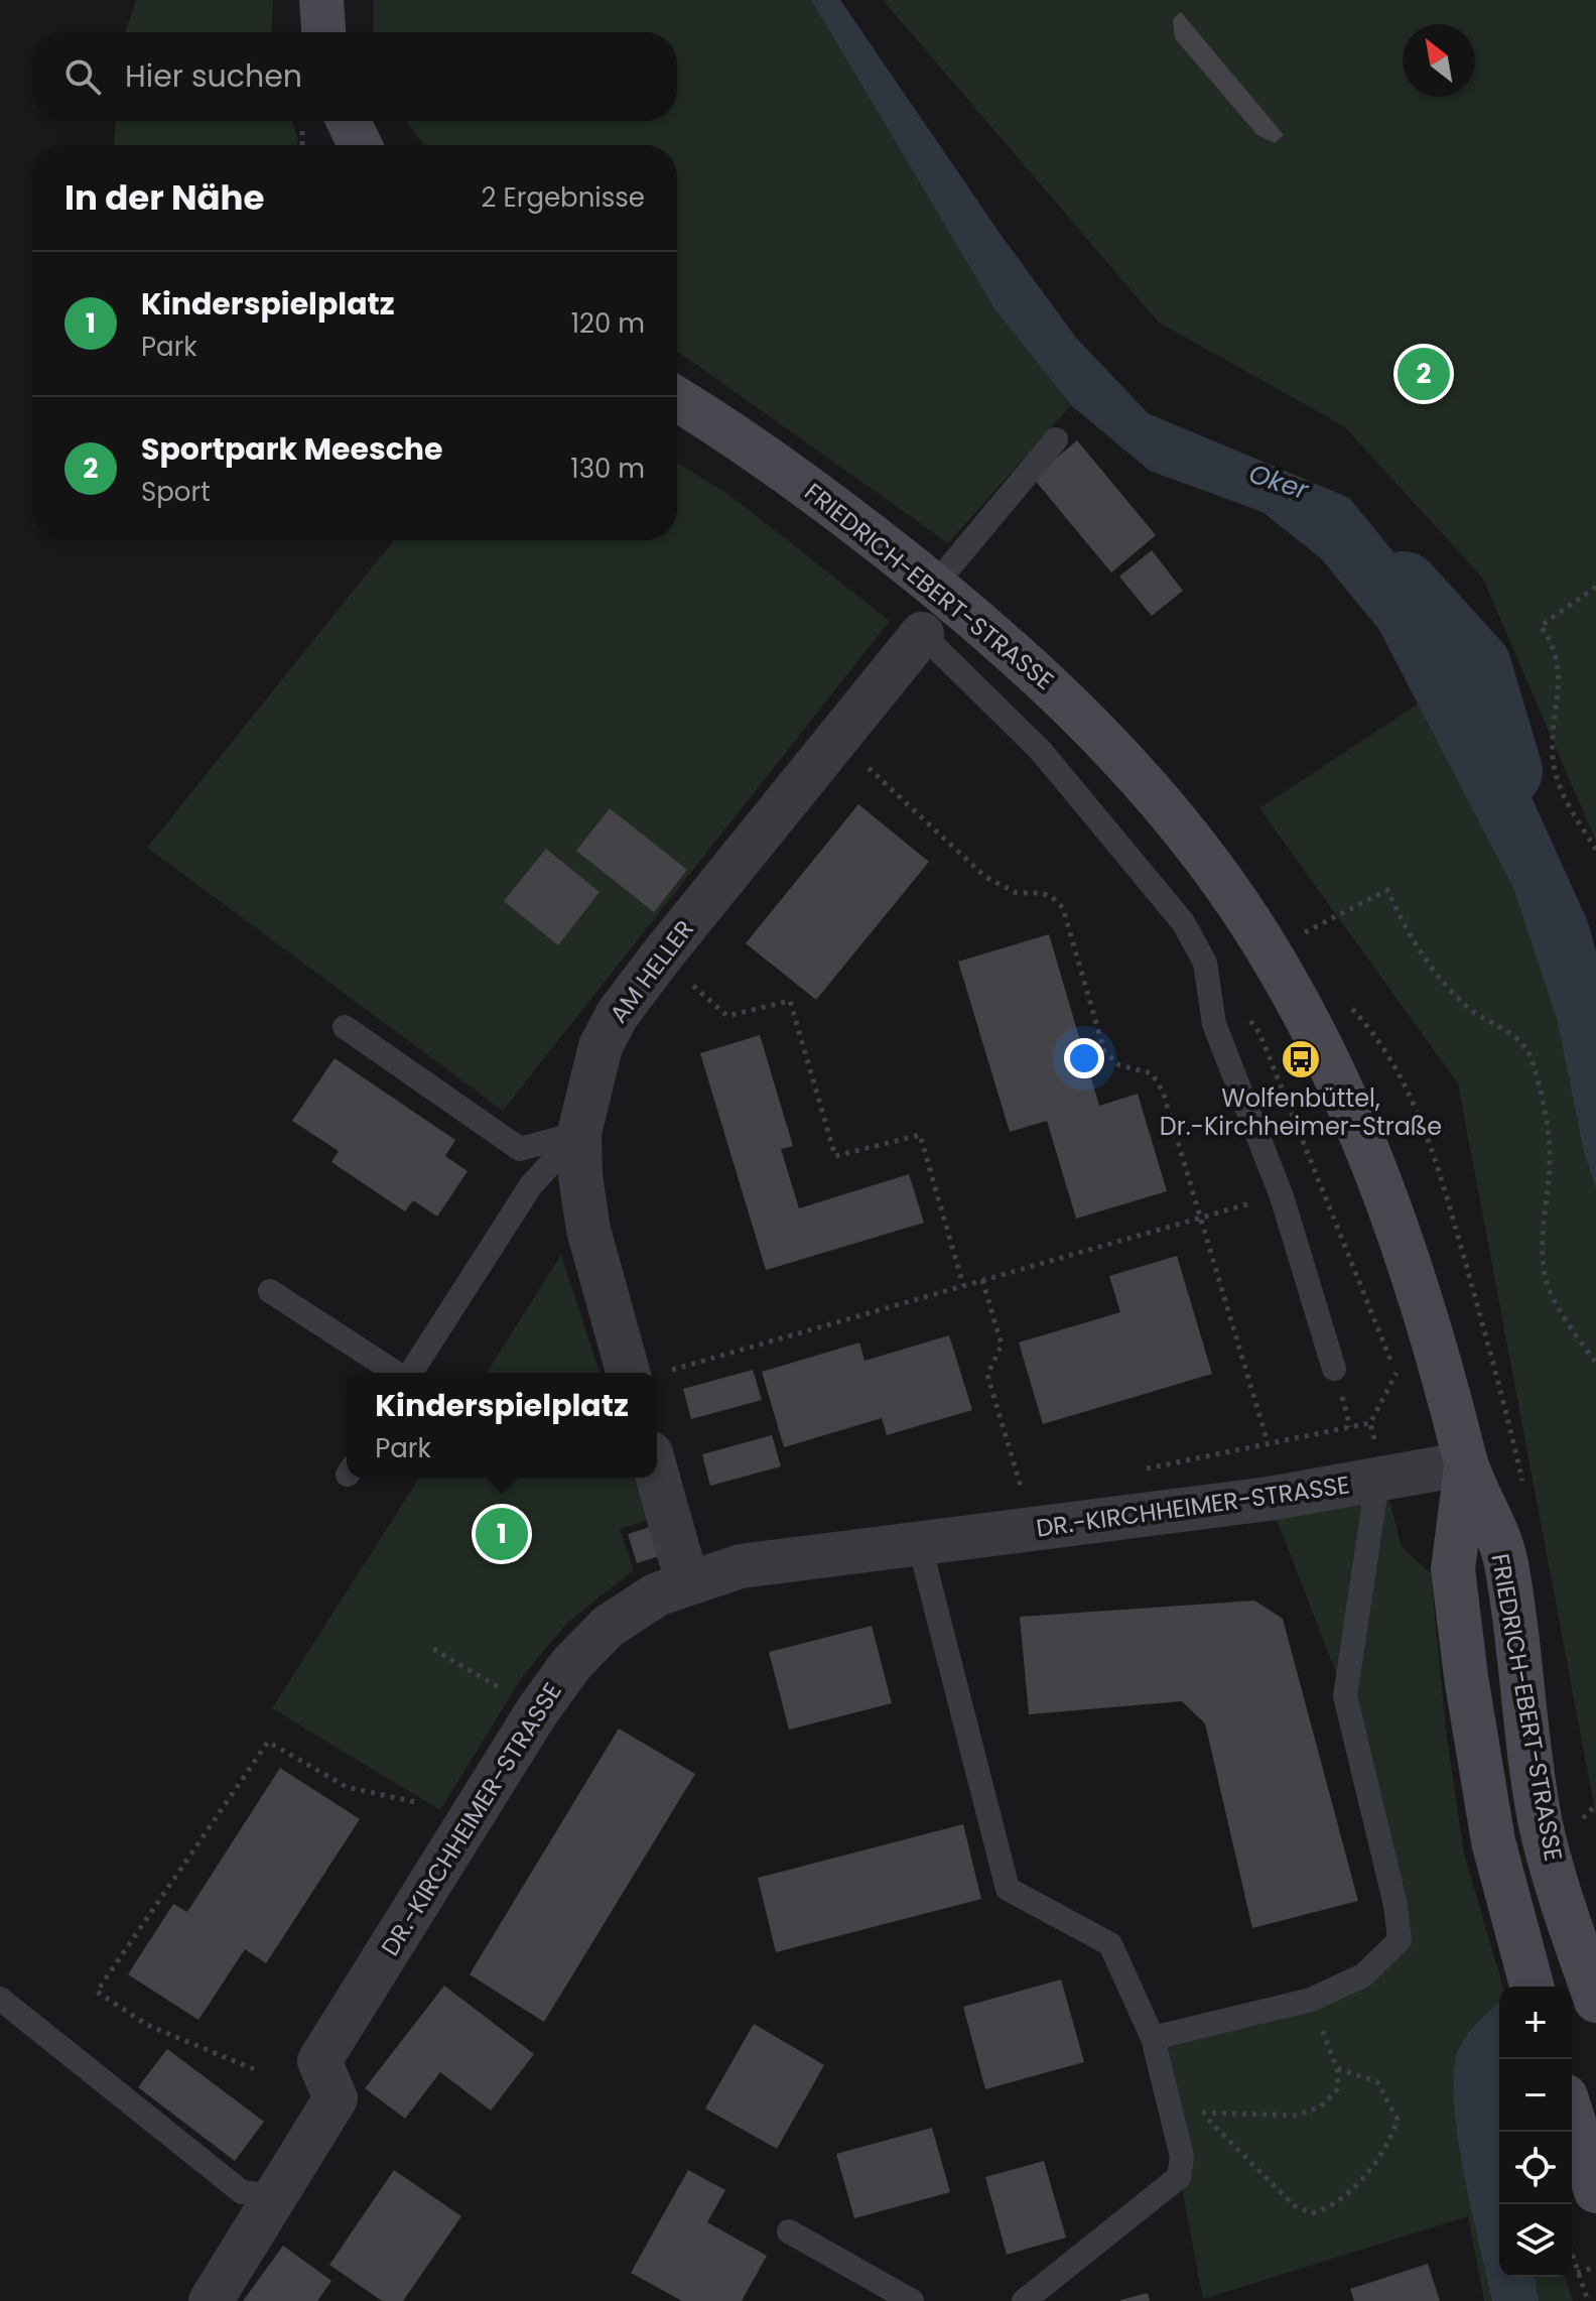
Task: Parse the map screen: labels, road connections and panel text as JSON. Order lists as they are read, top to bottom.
{
  "streets": {
    "main road": ["FRIEDRICH-EBERT-STRASSE"],
    "street": ["AM HELLER", "DR.-KIRCHHEIMER-STRASSE"]
  },
  "crossings": [
    ["FRIEDRICH-EBERT-STRASSE", "DR.-KIRCHHEIMER-STRASSE"]
  ],
  "water": ["Oker"],
  "places": {
    "bus stop": ["Wolfenbüttel, Dr.-Kirchheimer-Straße"]
  },
  "north": "top left",
  "page": {
    "search": "Hier suchen",
    "heading": ["In der Nähe", "2 Ergebnisse"],
    "list": [
      {
        "mark": "1",
        "name": "Kinderspielplatz",
        "note": "Park",
        "value": "120 m"
      },
      {
        "mark": "2",
        "name": "Sportpark Meesche",
        "note": "Sport",
        "value": "130 m"
      }
    ],
    "pins": ["2", "1"],
    "popup": ["Kinderspielplatz", "Park"],
    "map_buttons": ["+", "−"]
  }
}
